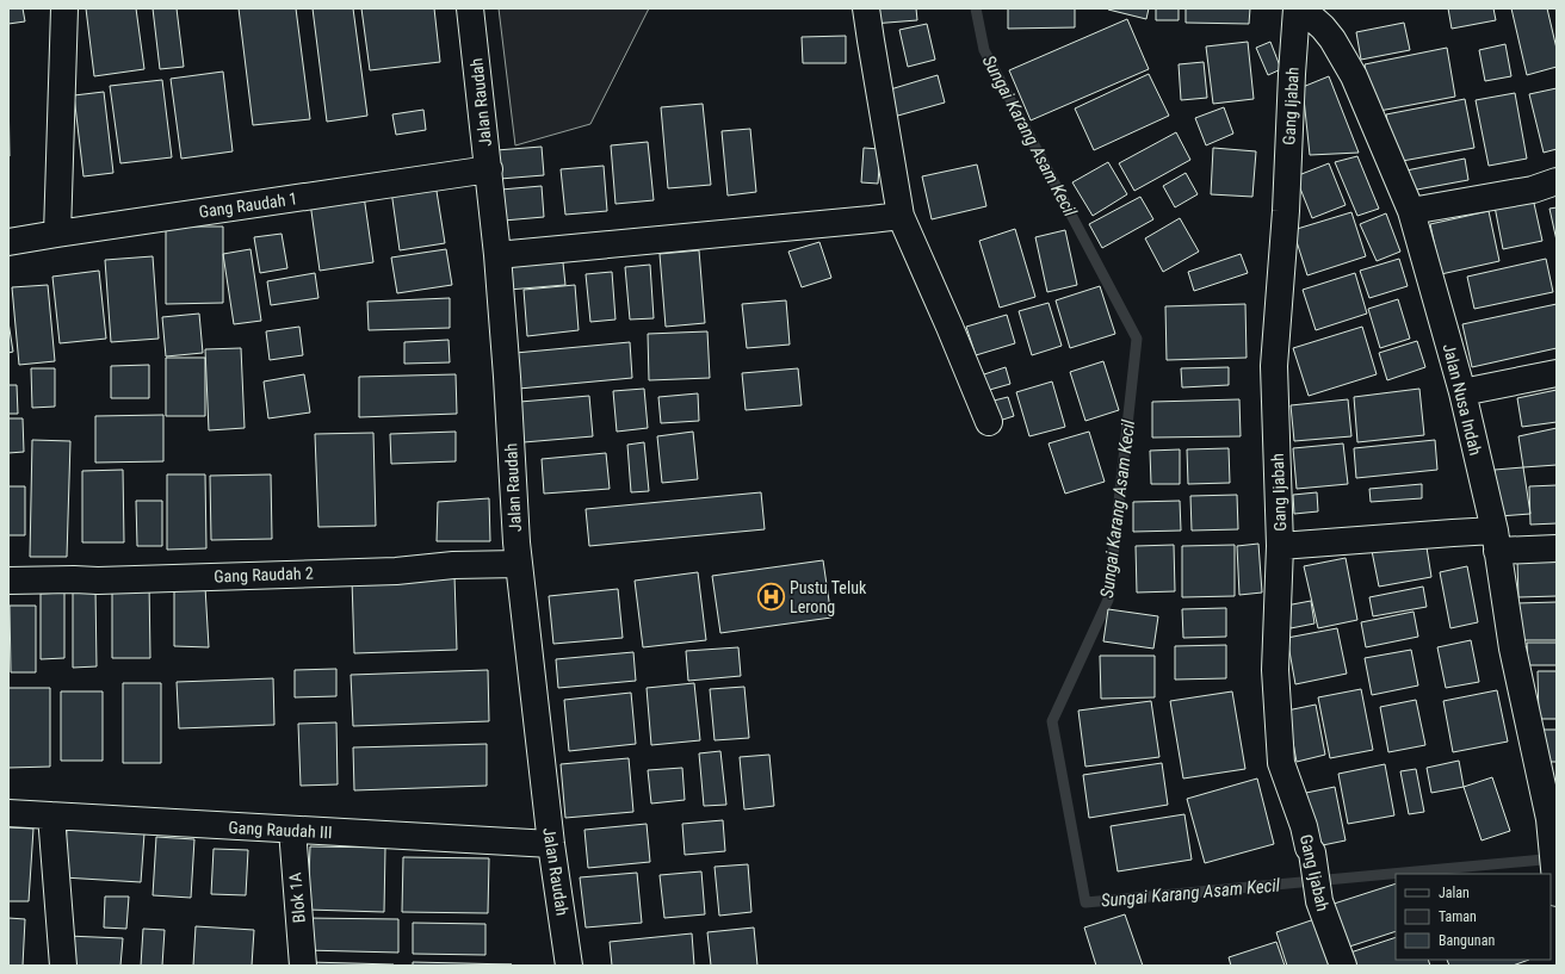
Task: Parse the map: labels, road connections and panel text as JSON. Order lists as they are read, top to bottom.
{
  "streets": {
    "street": [
      "Jalan Raudah",
      "Gang Ijabah",
      "Gang Raudah 1",
      "Jalan Nusa Indah",
      "Gang Raudah 2",
      "Gang Raudah III",
      "Blok 1A"
    ]
  },
  "crossings": [
    ["Jalan Raudah", "Gang Raudah 1"],
    ["Jalan Raudah", "Gang Raudah 2"],
    ["Jalan Raudah", "Gang Raudah III"],
    ["Gang Raudah III", "Blok 1A"]
  ],
  "water": ["Sungai Karang Asam Kecil"],
  "places": {
    "hospital": ["Pustu Teluk Lerong"]
  },
  "legend": ["Jalan", "Taman", "Bangunan"]
}
